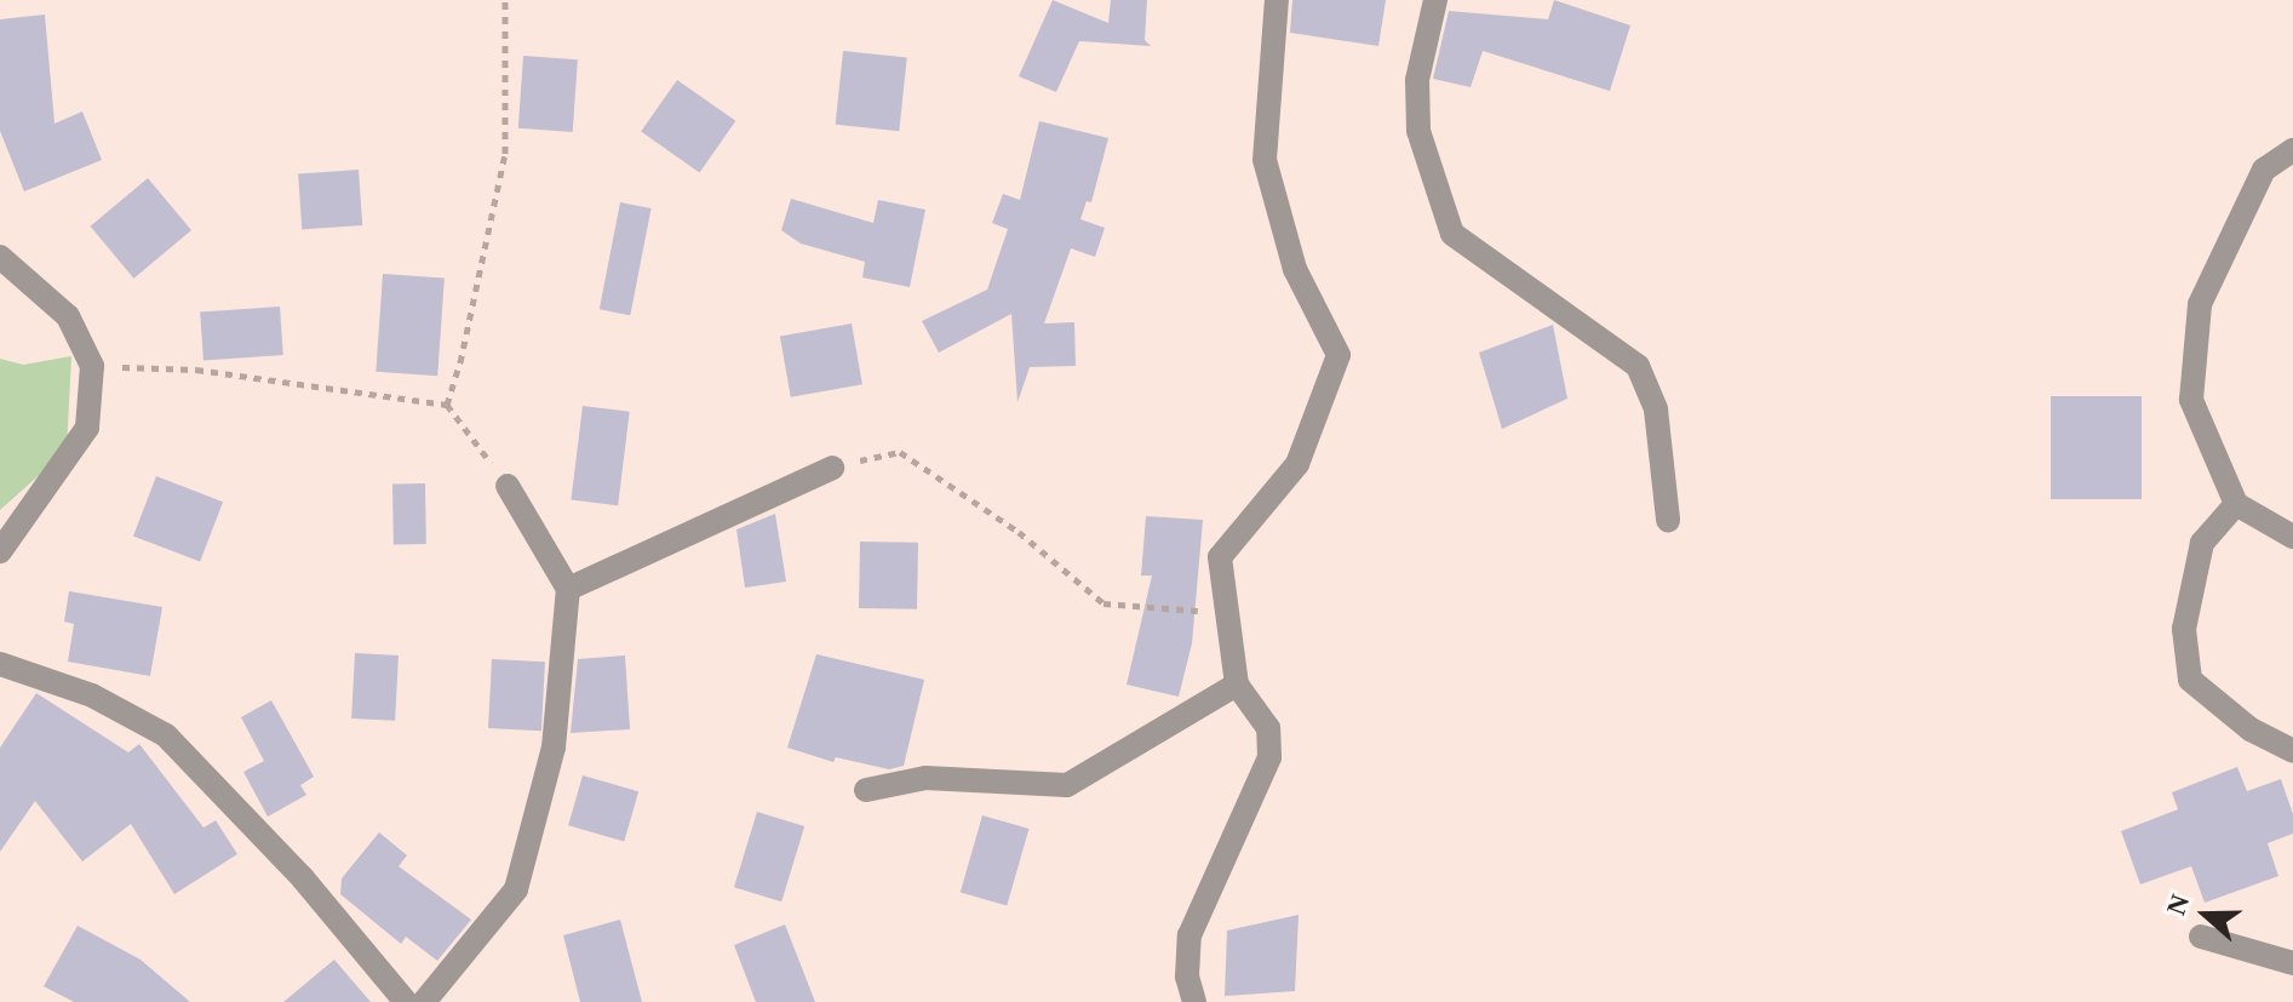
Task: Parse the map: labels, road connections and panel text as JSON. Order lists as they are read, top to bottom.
{
  "north": "left"
}
